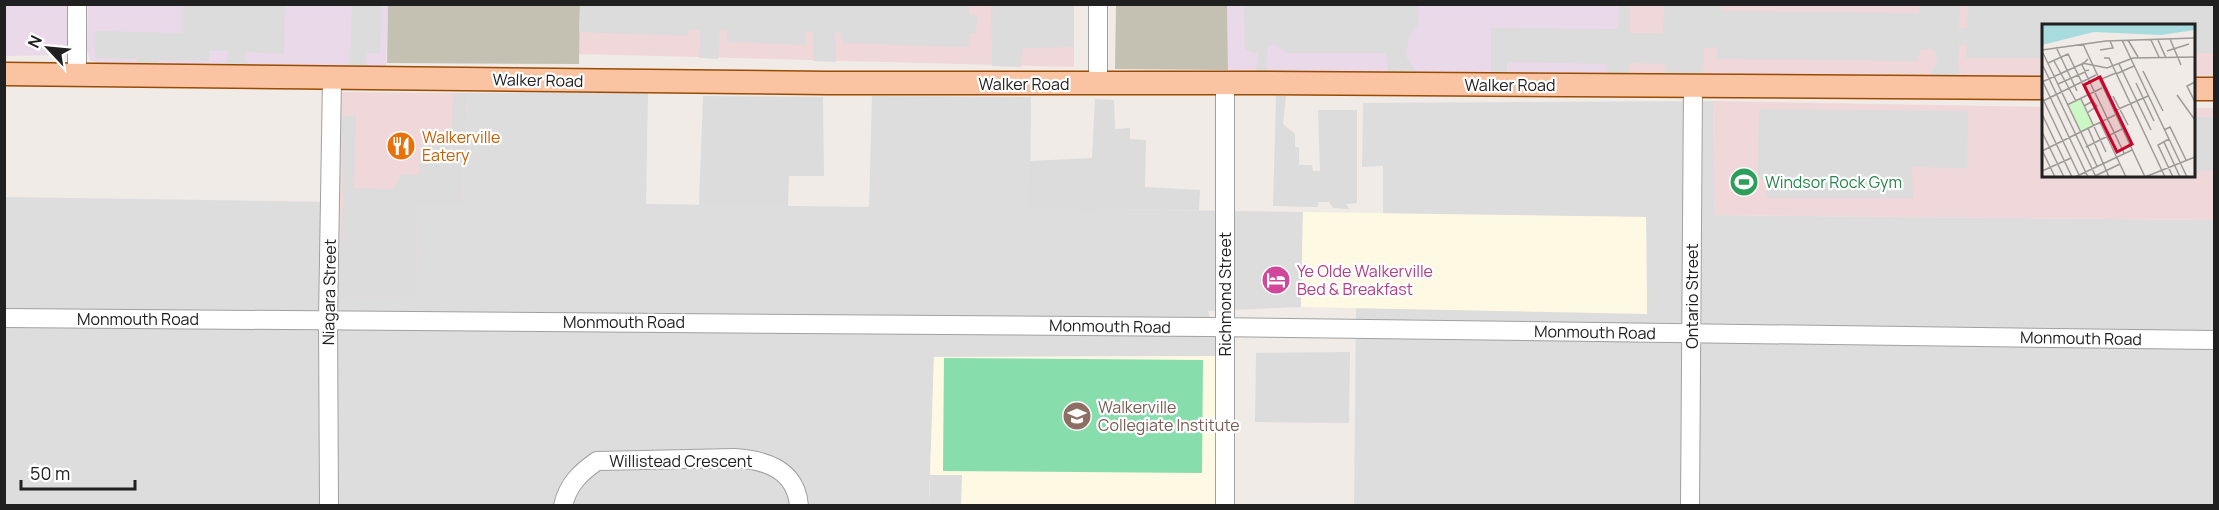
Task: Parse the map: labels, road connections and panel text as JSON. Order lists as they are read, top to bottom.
{
  "streets": {
    "main road": ["Walker Road"],
    "street": [
      "Niagara Street",
      "Richmond Street",
      "Ontario Street",
      "Monmouth Road",
      "Willistead Crescent"
    ]
  },
  "crossings": [
    ["Walker Road", "Niagara Street"],
    ["Walker Road", "Richmond Street"],
    ["Walker Road", "Ontario Street"],
    ["Niagara Street", "Monmouth Road"],
    ["Richmond Street", "Monmouth Road"],
    ["Ontario Street", "Monmouth Road"]
  ],
  "places": {
    "restaurant": ["Walkerville Eatery"],
    "sports": ["Windsor Rock Gym"],
    "hotel": ["Ye Olde Walkerville Bed & Breakfast"],
    "school or university": ["Walkerville Collegiate Institute"]
  },
  "scale_bar": "50 m",
  "north": "top left"
}
